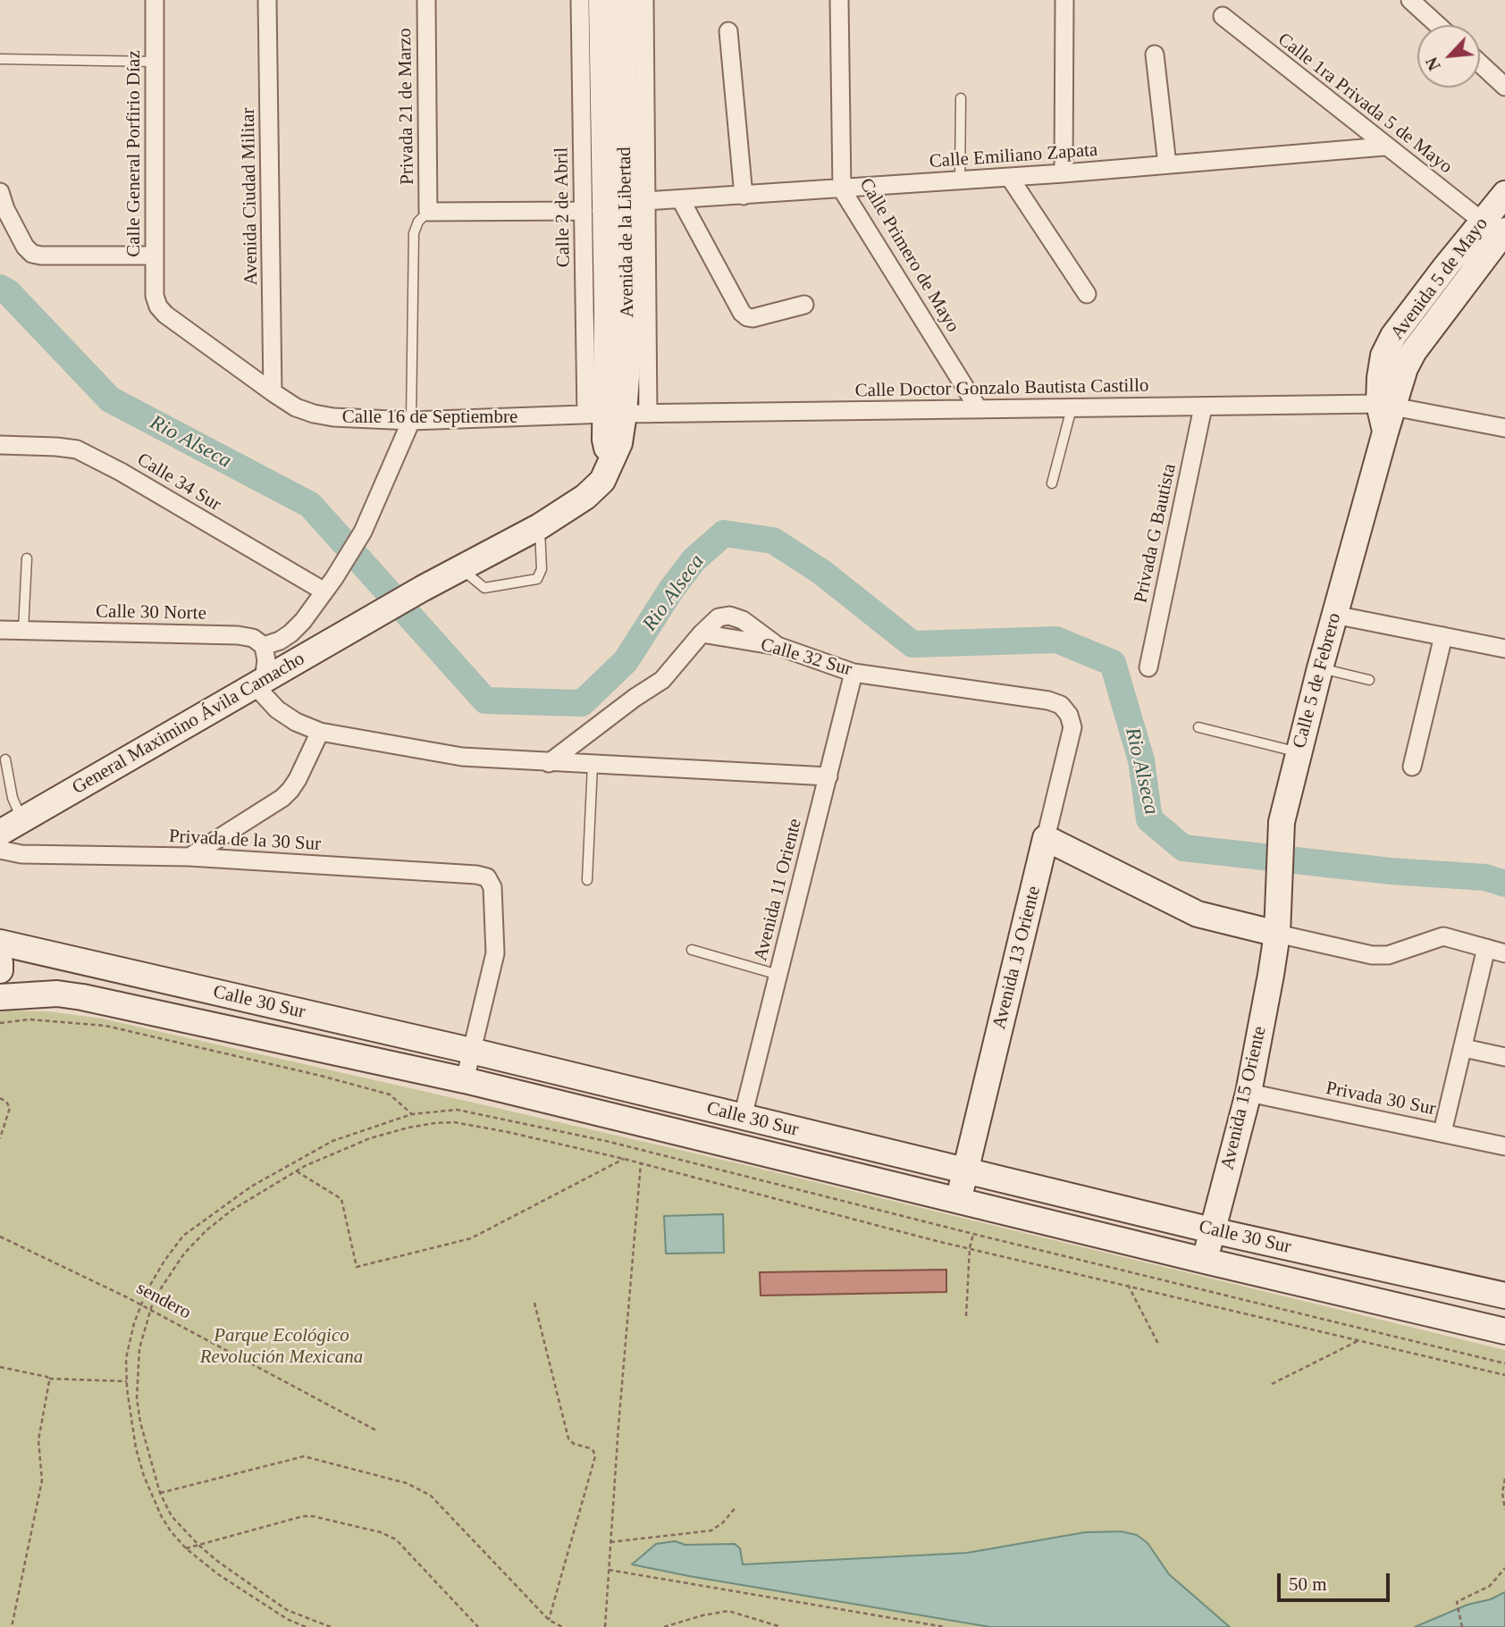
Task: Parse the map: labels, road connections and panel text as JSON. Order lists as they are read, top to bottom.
{
  "streets": {
    "main road": [
      "Avenida de la Libertad",
      "Avenida 5 de Mayo",
      "Calle 5 de Febrero",
      "General Maximino Ávila Camacho",
      "Avenida 13 Oriente",
      "Calle 30 Sur",
      "Avenida 15 Oriente"
    ],
    "street": [
      "Calle 1ra Privada 5 de Mayo",
      "Privada 21 de Marzo",
      "Calle General Porfirio Díaz",
      "Calle Emiliano Zapata",
      "Avenida Ciudad Militar",
      "Calle 2 de Abril",
      "Calle Primero de Mayo",
      "Calle Doctor Gonzalo Bautista Castillo",
      "Calle 16 de Septiembre",
      "Calle 34 Sur",
      "Privada G Bautista",
      "Calle 30 Norte",
      "Calle 32 Sur",
      "Privada de la 30 Sur",
      "Avenida 11 Oriente",
      "Privada 30 Sur"
    ],
    "path": ["sendero"]
  },
  "crossings": [
    ["Calle 1ra Privada 5 de Mayo", "Calle Emiliano Zapata"],
    ["Calle 1ra Privada 5 de Mayo", "Avenida 5 de Mayo"],
    ["Calle General Porfirio Díaz", "Calle 16 de Septiembre"],
    ["Calle Emiliano Zapata", "Calle Primero de Mayo"],
    ["Avenida Ciudad Militar", "Calle 16 de Septiembre"],
    ["Calle 2 de Abril", "Avenida de la Libertad"],
    ["Calle 2 de Abril", "Calle Doctor Gonzalo Bautista Castillo"],
    ["Calle 2 de Abril", "Calle 16 de Septiembre"],
    ["Avenida de la Libertad", "Calle Doctor Gonzalo Bautista Castillo"],
    ["Avenida de la Libertad", "Calle 16 de Septiembre"],
    ["Avenida de la Libertad", "General Maximino Ávila Camacho"],
    ["Calle Primero de Mayo", "Calle Doctor Gonzalo Bautista Castillo"],
    ["Avenida 5 de Mayo", "Calle Doctor Gonzalo Bautista Castillo"],
    ["Avenida 5 de Mayo", "Calle 5 de Febrero"],
    ["Calle Doctor Gonzalo Bautista Castillo", "Calle 16 de Septiembre"],
    ["Calle Doctor Gonzalo Bautista Castillo", "Privada G Bautista"],
    ["Calle Doctor Gonzalo Bautista Castillo", "Calle 5 de Febrero"],
    ["Calle 32 Sur", "Avenida 11 Oriente"],
    ["Calle 32 Sur", "Avenida 13 Oriente"],
    ["Calle 5 de Febrero", "Avenida 15 Oriente"],
    ["Privada de la 30 Sur", "Calle 30 Sur"],
    ["Avenida 11 Oriente", "Calle 30 Sur"],
    ["Avenida 13 Oriente", "Calle 30 Sur"],
    ["Calle 30 Sur", "Avenida 15 Oriente"],
    ["Avenida 15 Oriente", "Privada 30 Sur"]
  ],
  "water": ["Rio Alseca"],
  "parks": ["Parque Ecológico Revolución Mexicana"],
  "scale_bar": "50 m",
  "north": "bottom left"
}
